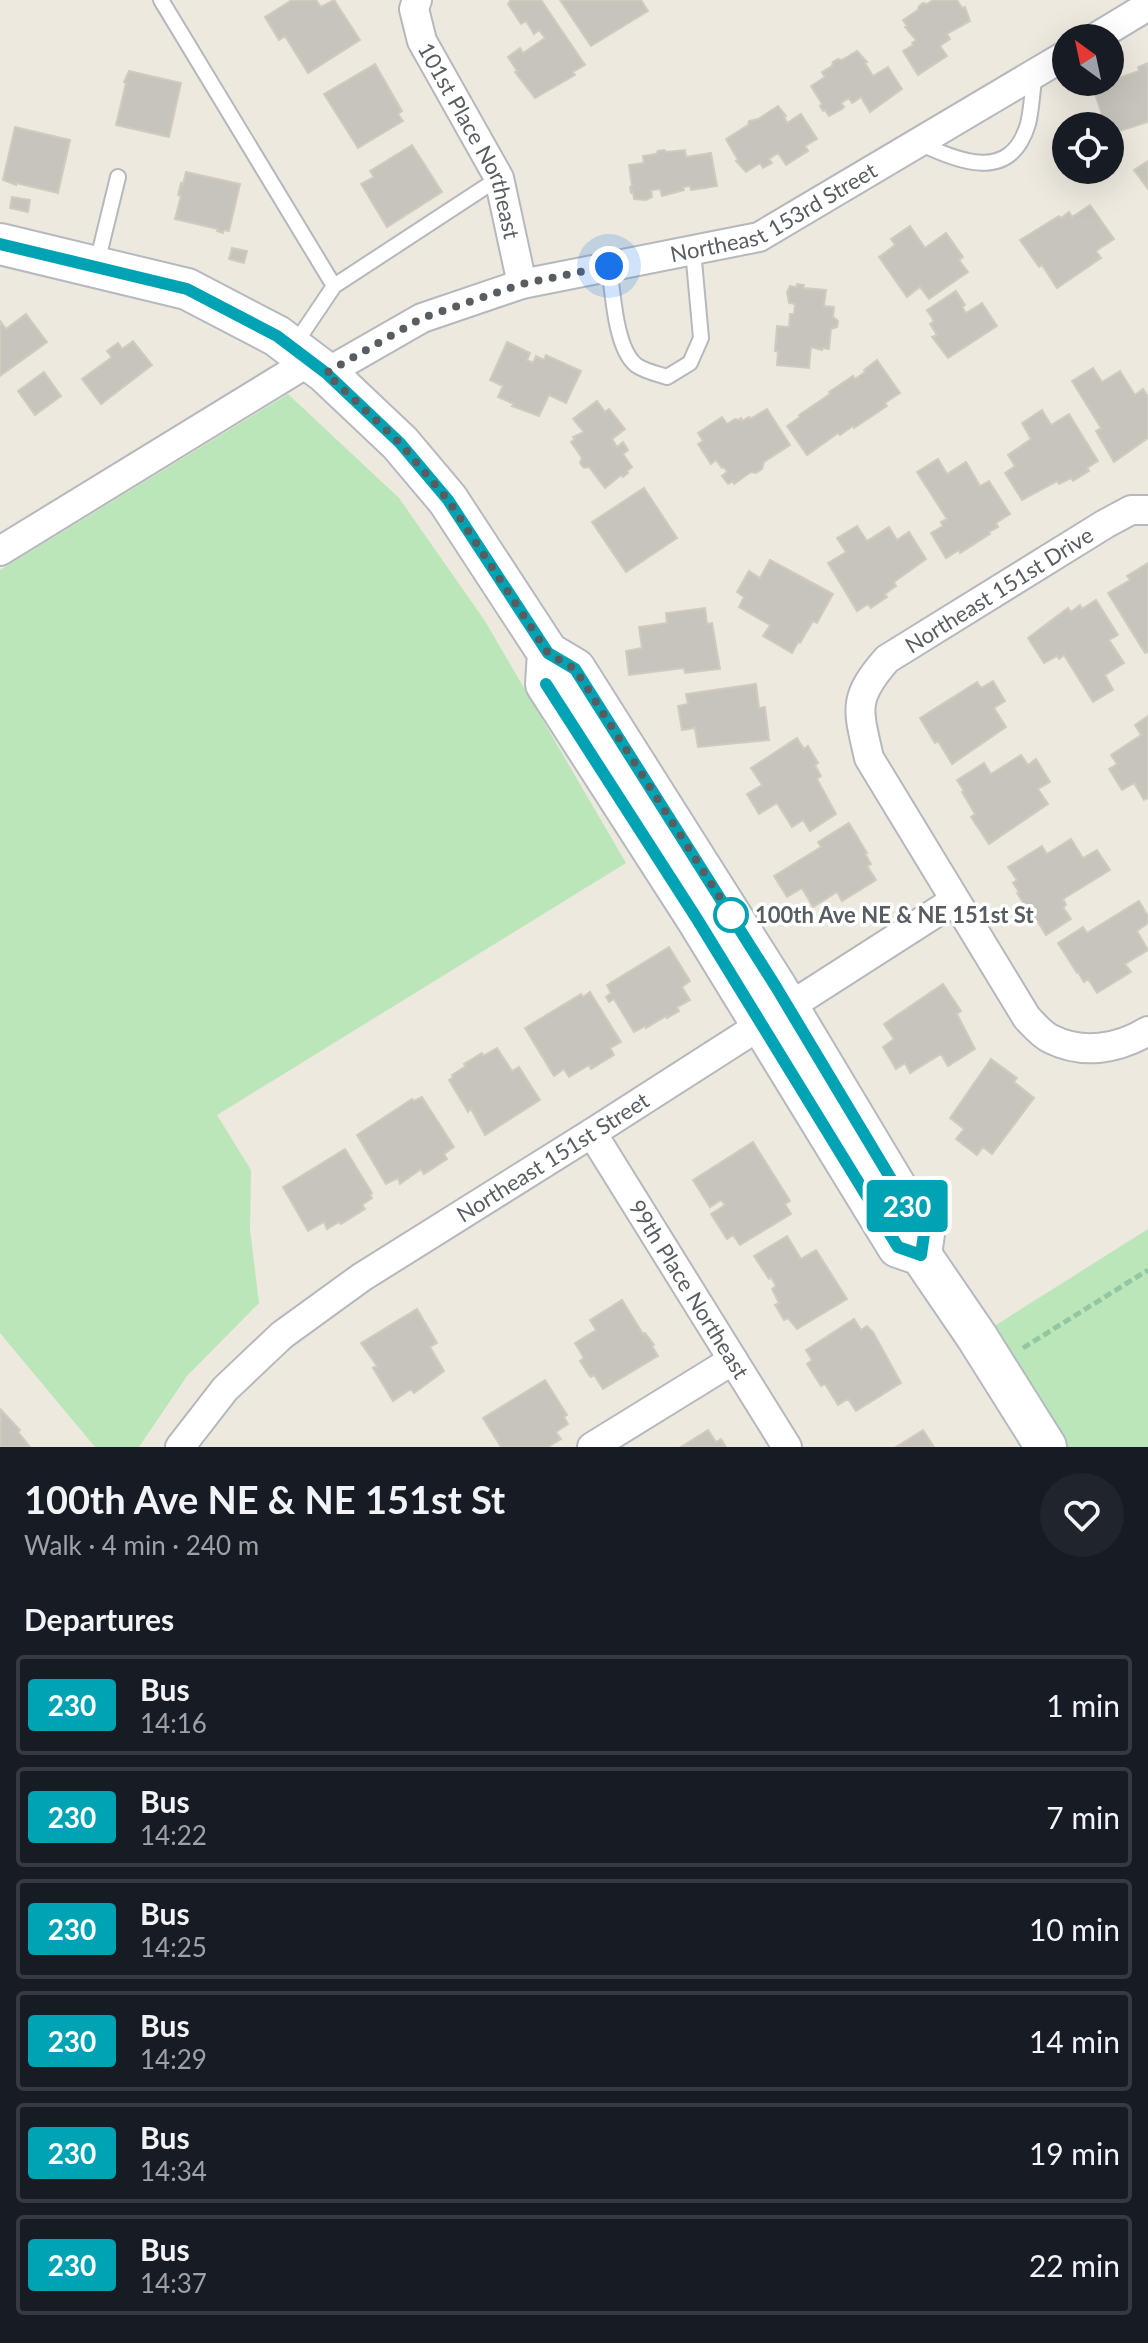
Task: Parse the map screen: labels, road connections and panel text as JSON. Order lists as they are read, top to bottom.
{
  "streets": {
    "street": [
      "101st Place Northeast",
      "Northeast 153rd Street",
      "Northeast 151st Drive",
      "Northeast 151st Street",
      "99th Place Northeast"
    ]
  },
  "crossings": [
    ["101st Place Northeast", "Northeast 153rd Street"],
    ["Northeast 151st Drive", "Northeast 151st Street"],
    ["Northeast 151st Street", "99th Place Northeast"]
  ],
  "places": ["100th Ave NE & NE 151st St"],
  "lines": ["bus line 230"],
  "north": "top left",
  "page": {
    "on_map": "230",
    "heading": [
      ["100th Ave NE & NE 151st St", "Walk · 4 min · 240 m"],
      "Departures"
    ],
    "list": [
      {
        "mark": "230",
        "name": "Bus",
        "note": "14:16",
        "value": "1 min"
      },
      {
        "mark": "230",
        "name": "Bus",
        "note": "14:22",
        "value": "7 min"
      },
      {
        "mark": "230",
        "name": "Bus",
        "note": "14:25",
        "value": "10 min"
      },
      {
        "mark": "230",
        "name": "Bus",
        "note": "14:29",
        "value": "14 min"
      },
      {
        "mark": "230",
        "name": "Bus",
        "note": "14:34",
        "value": "19 min"
      },
      {
        "mark": "230",
        "name": "Bus",
        "note": "14:37",
        "value": "22 min"
      }
    ]
  }
}
